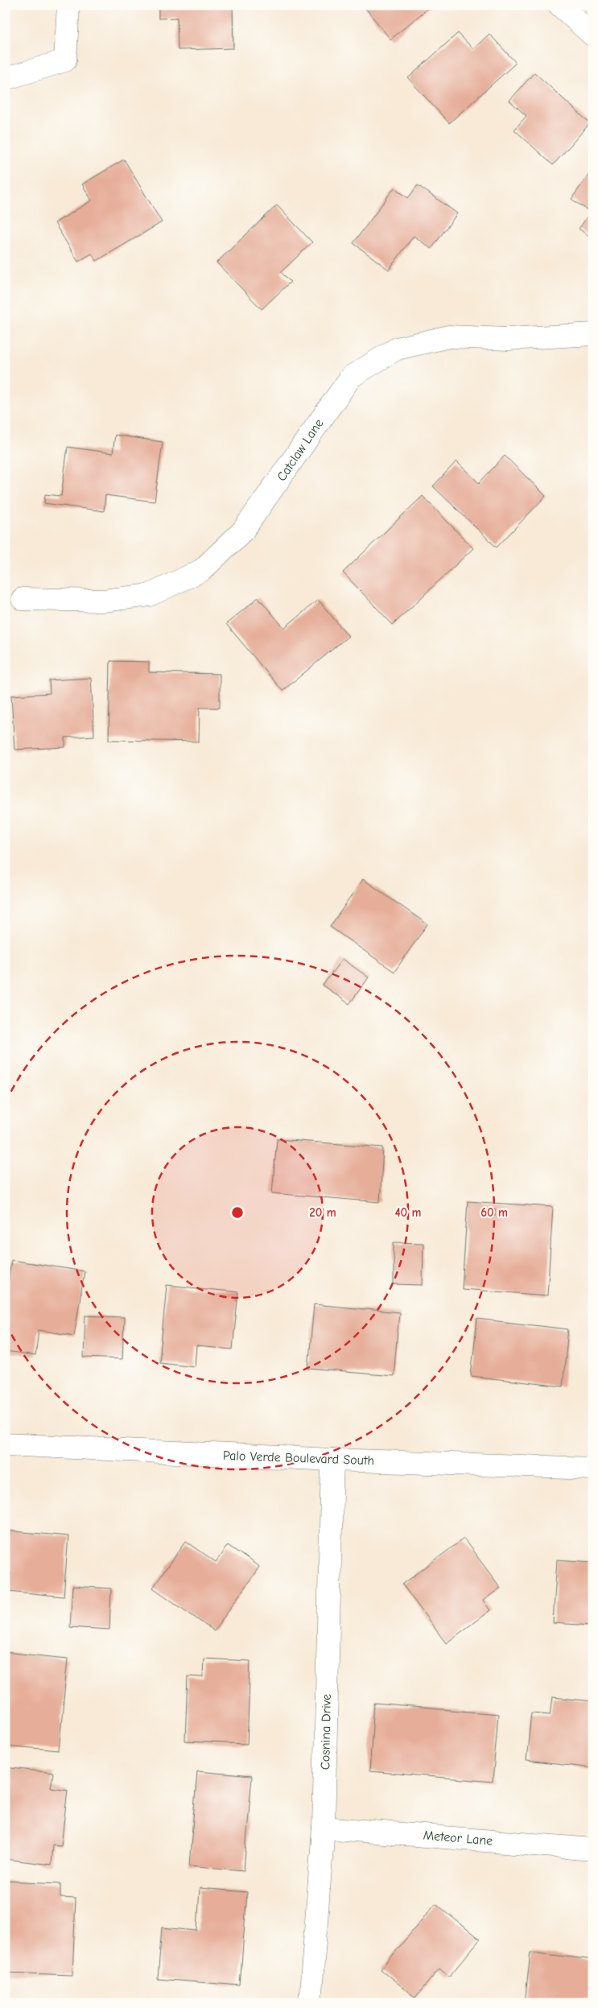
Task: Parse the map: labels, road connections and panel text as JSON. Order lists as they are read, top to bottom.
{
  "streets": {
    "street": [
      "Catclaw Lane",
      "Palo Verde Boulevard South",
      "Cosnina Drive",
      "Meteor Lane"
    ]
  },
  "crossings": [
    ["Palo Verde Boulevard South", "Cosnina Drive"],
    ["Cosnina Drive", "Meteor Lane"]
  ],
  "rings": ["20 m", "40 m", "60 m"]
}
